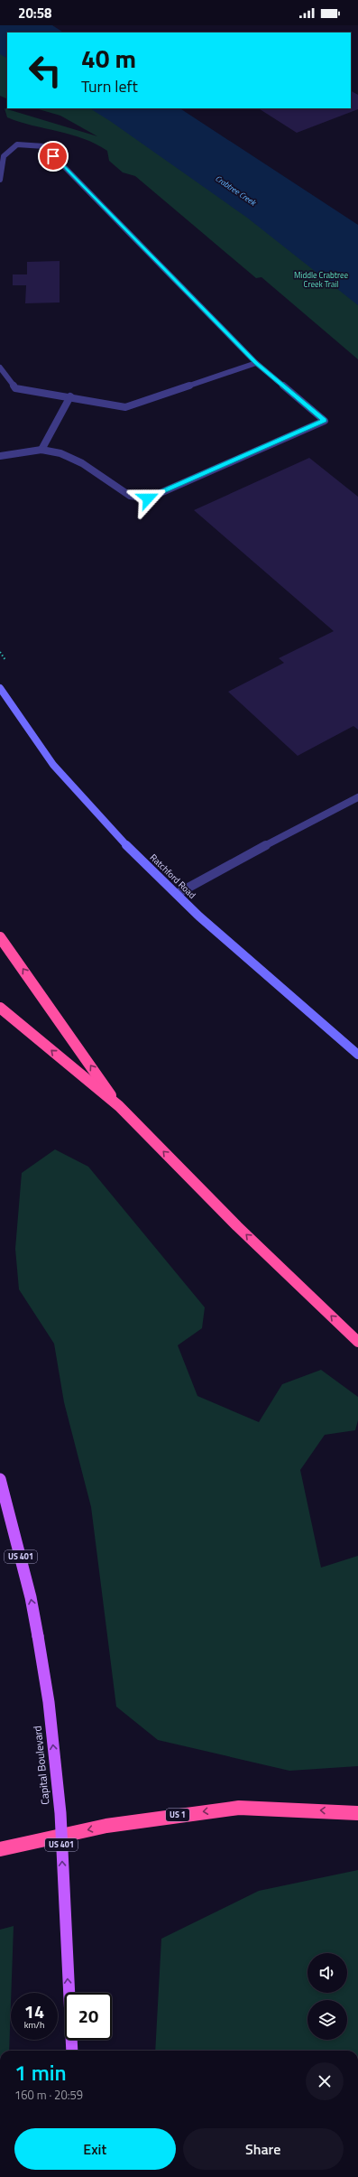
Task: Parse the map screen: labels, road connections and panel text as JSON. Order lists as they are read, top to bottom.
{
  "streets": {
    "highway": ["US 1"],
    "main road": ["US 401", "Capital Boulevard"],
    "street": ["Ratchford Road"]
  },
  "one_way": ["Capital Boulevard"],
  "water": ["Crabtree Creek"],
  "parks": ["Middle Crabtree Creek Trail"],
  "page": {
    "status": "20:58",
    "turn": ["40 m", "Turn left"],
    "speed": "14 km/h",
    "limit": "20",
    "heading": ["1 min", "160 m · 20:59"],
    "buttons": ["Exit", "Share"]
  }
}
